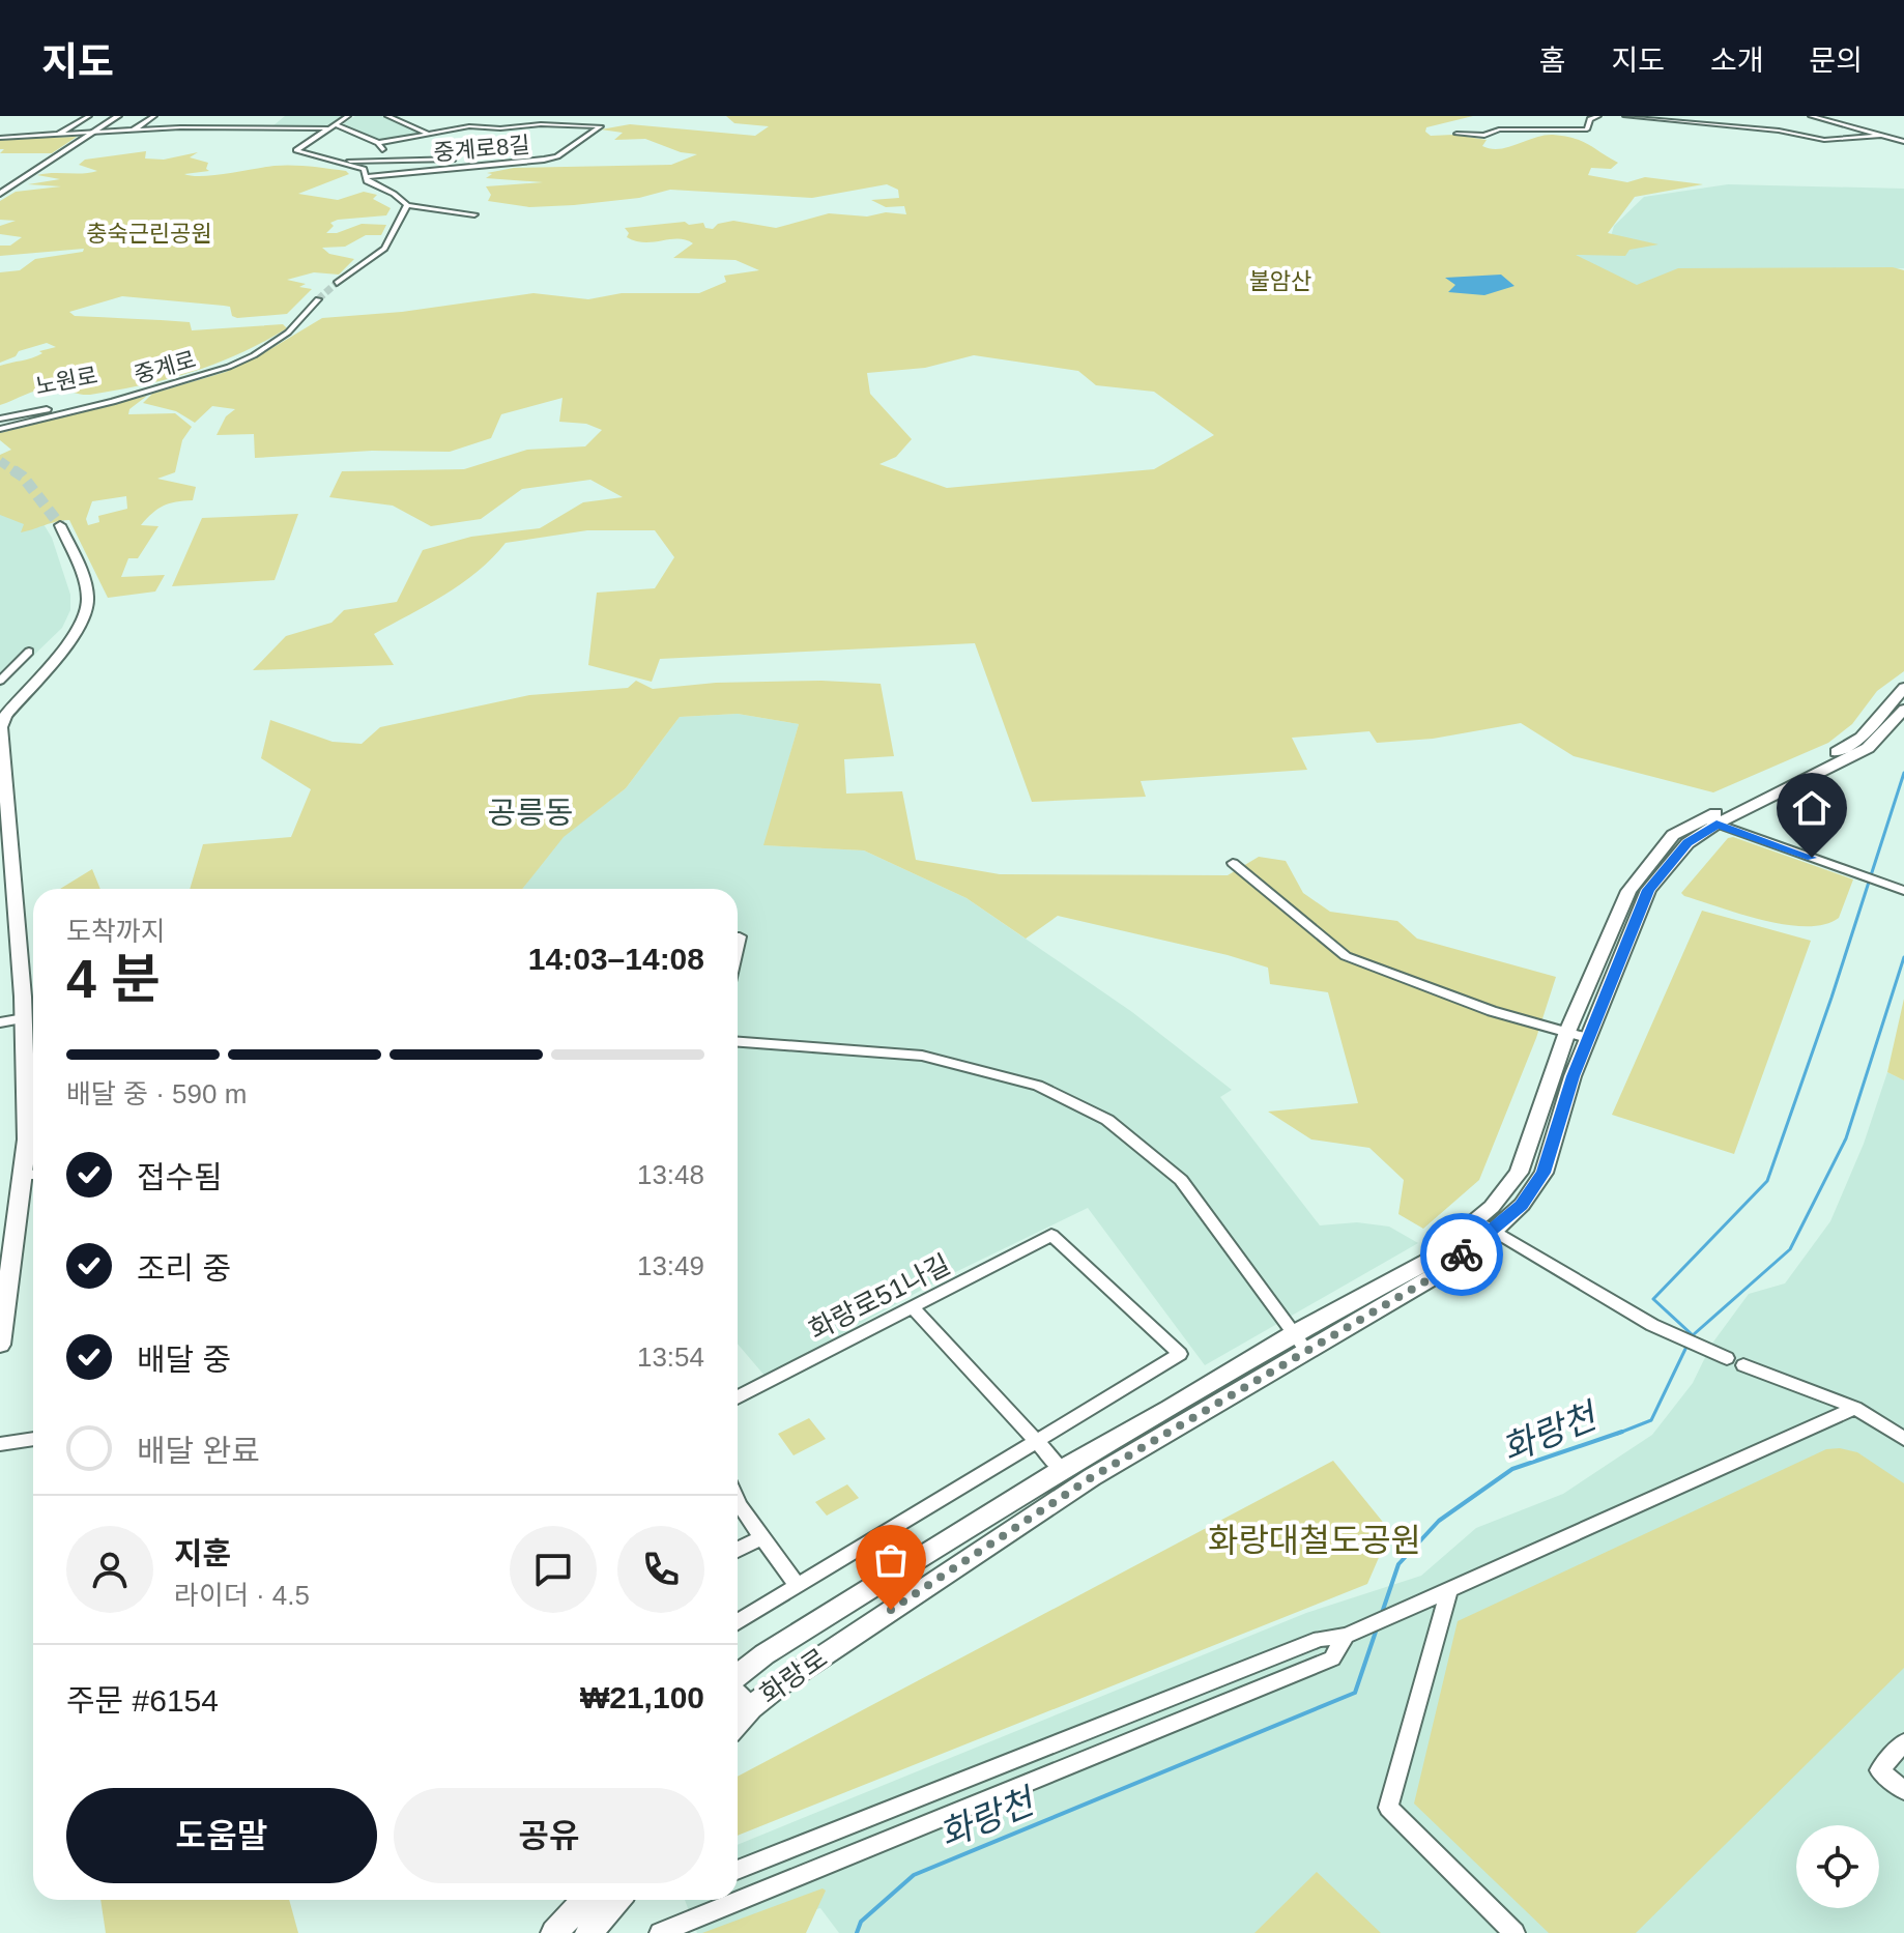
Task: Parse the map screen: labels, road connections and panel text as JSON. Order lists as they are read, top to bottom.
{
  "streets": {
    "main road": ["화랑로"],
    "street": [
      "중계로8길",
      "중계로",
      "노원로",
      "화랑로51나길"
    ]
  },
  "crossings": [
    ["중계로", "노원로"]
  ],
  "districts": ["공릉동"],
  "water": ["화랑천"],
  "parks": ["충숙근린공원", "불암산", "화랑대철도공원"],
  "page": {
    "header": "지도",
    "nav": [
      "홈",
      "지도",
      "소개",
      "문의"
    ],
    "heading": ["4 분", "도착까지", "14:03–14:08"],
    "panel": [
      "지훈",
      "라이더 · 4.5",
      "주문 #6154",
      "₩21,100"
    ],
    "bar": "배달 중 · 590 m",
    "list": [
      ["접수됨", "13:48"],
      ["조리 중", "13:49"],
      ["배달 중", "13:54"],
      "배달 완료"
    ],
    "buttons": ["도움말", "공유"]
  }
}
